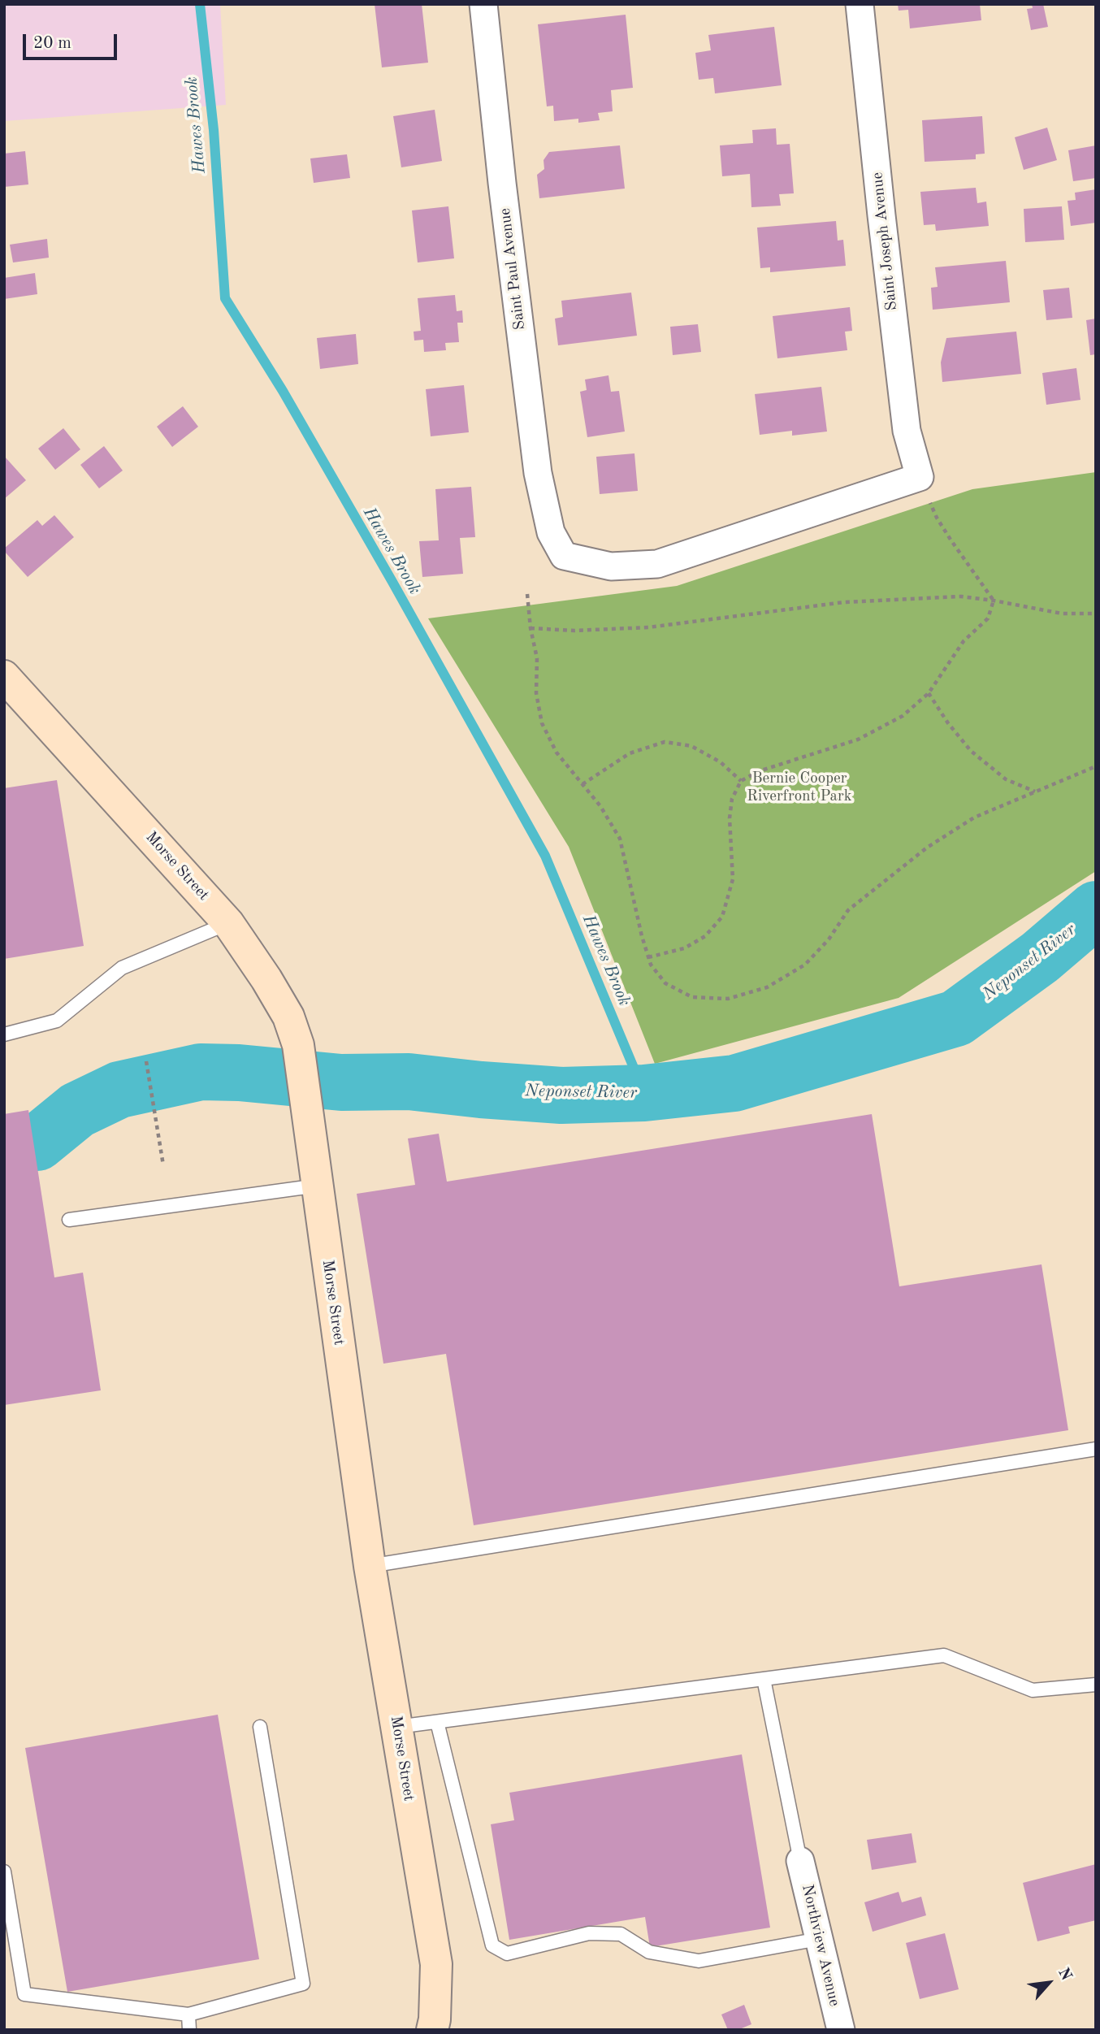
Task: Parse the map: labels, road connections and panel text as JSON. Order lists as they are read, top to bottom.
{
  "streets": {
    "street": [
      "Saint Joseph Avenue",
      "Saint Paul Avenue",
      "Morse Street",
      "Northview Avenue"
    ]
  },
  "crossings": [
    ["Saint Joseph Avenue", "Saint Paul Avenue"]
  ],
  "water": ["Hawes Brook", "Neponset River"],
  "parks": ["Bernie Cooper Riverfront Park"],
  "scale_bar": "20 m",
  "north": "top right"
}
